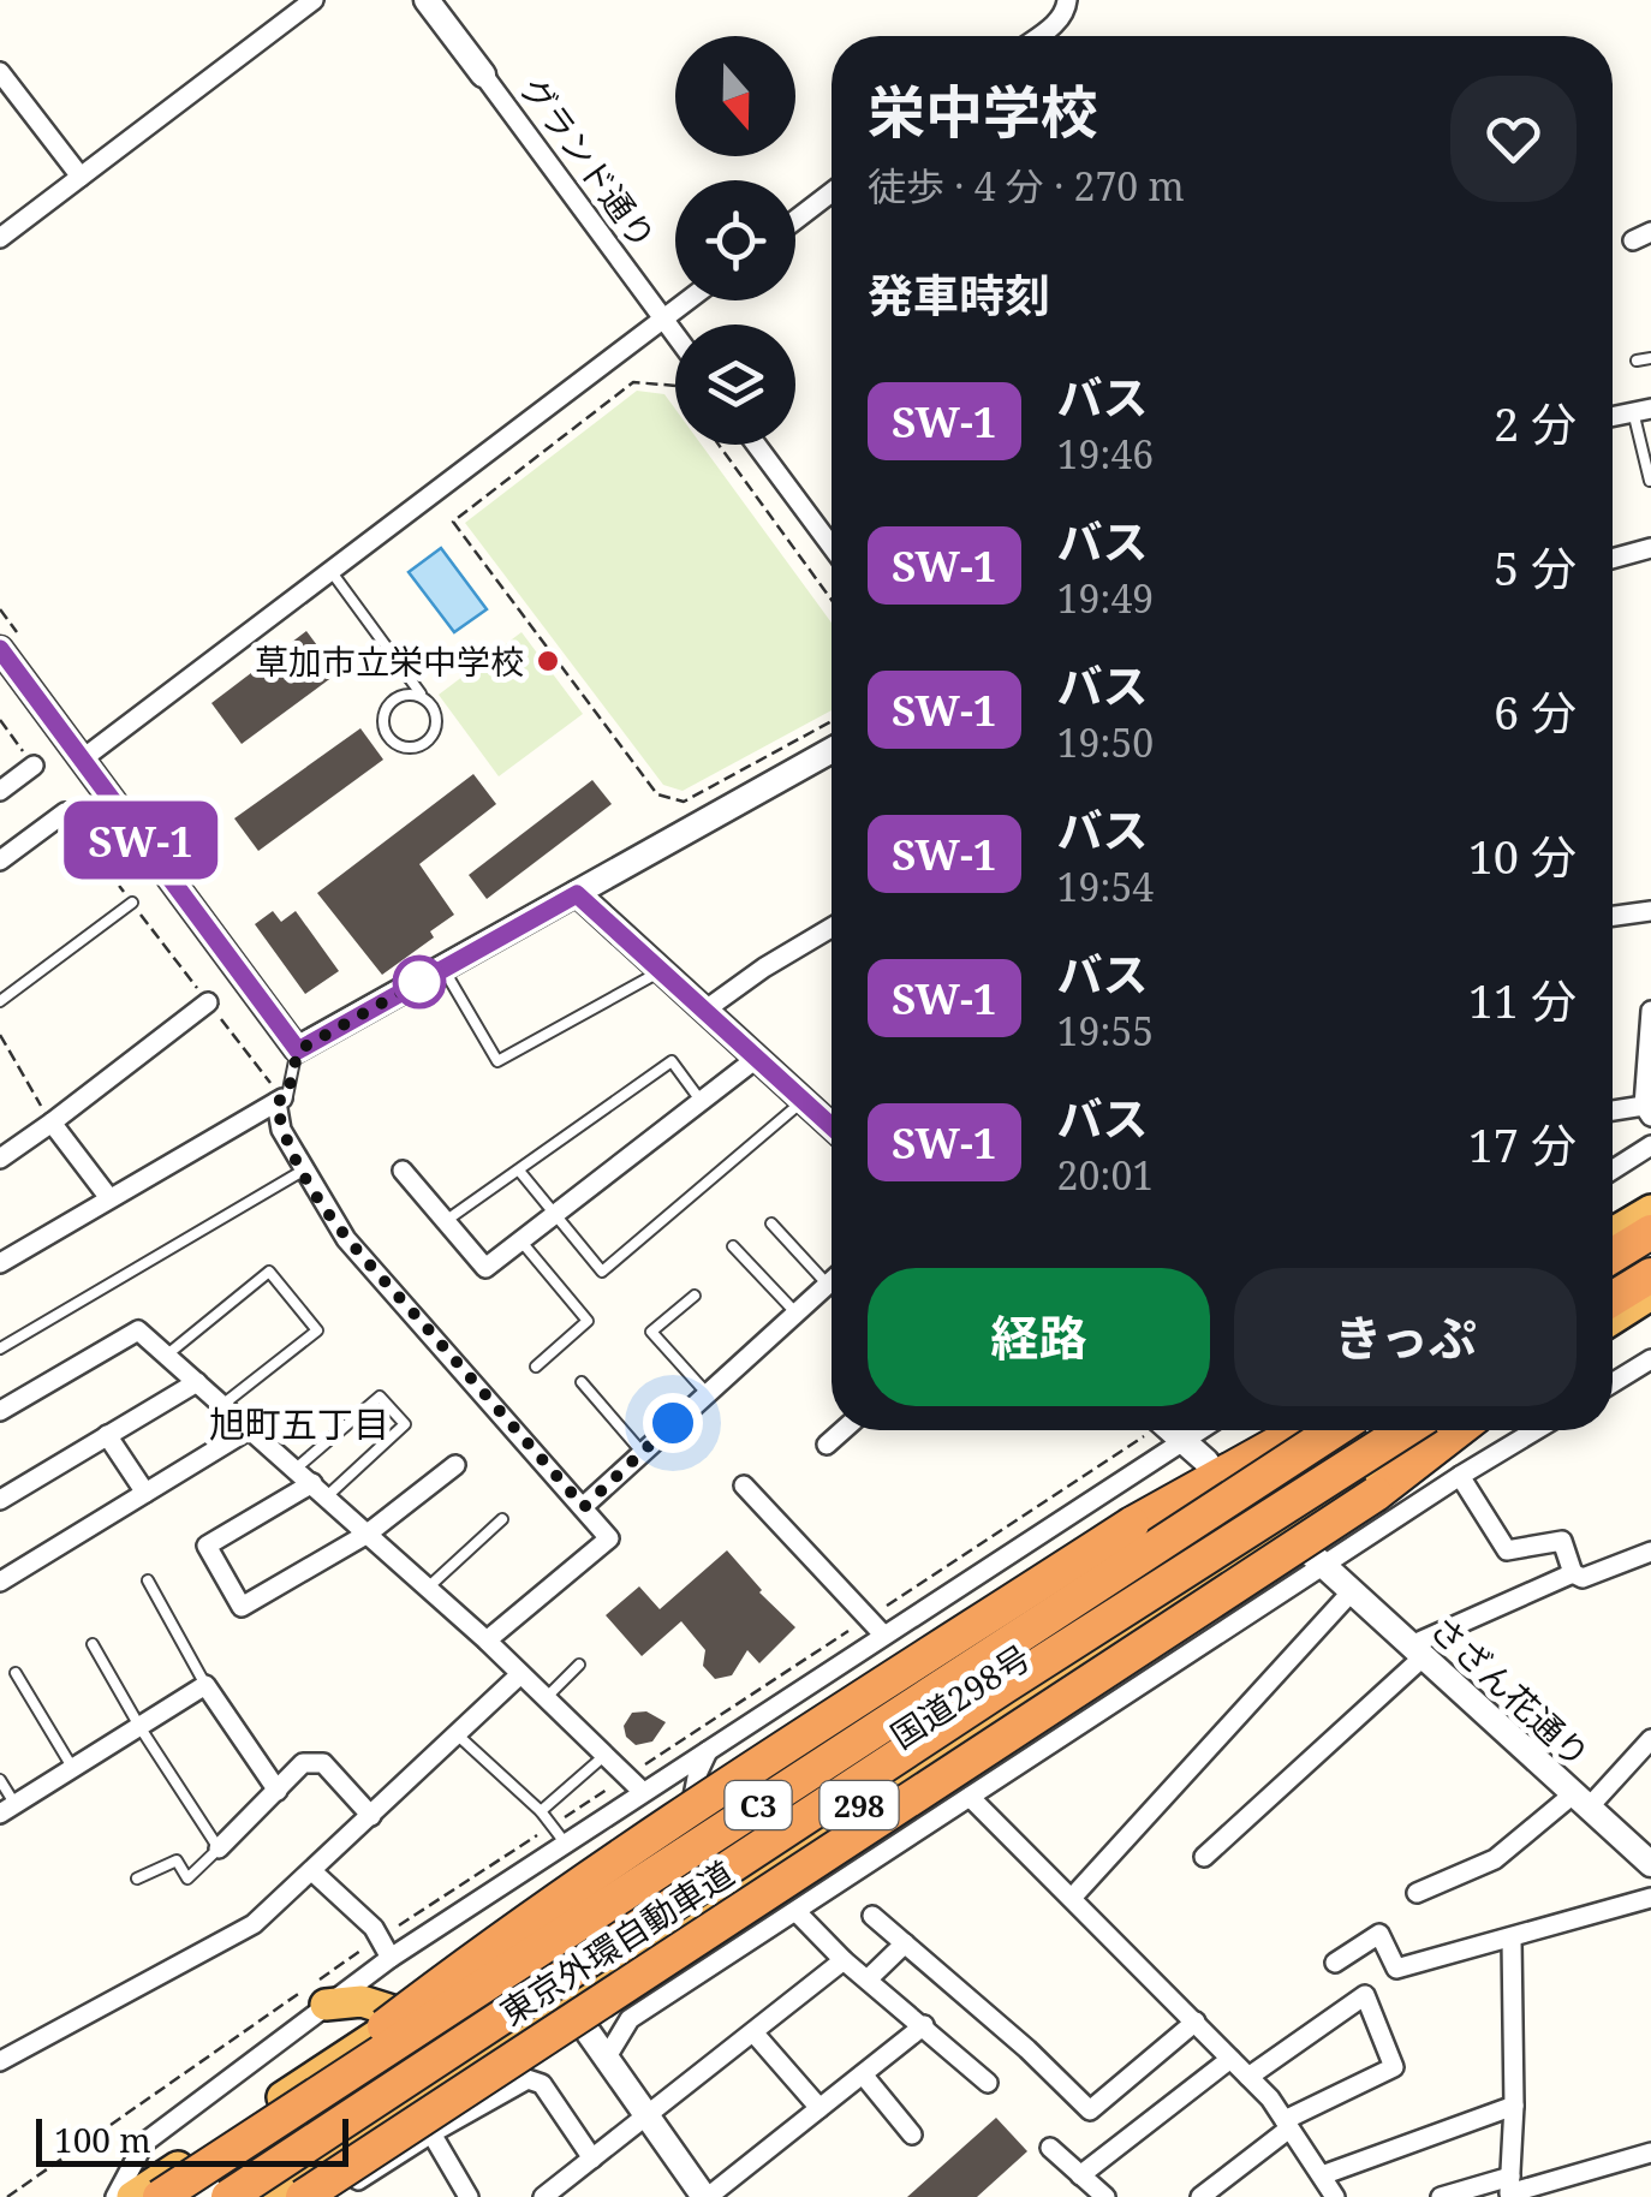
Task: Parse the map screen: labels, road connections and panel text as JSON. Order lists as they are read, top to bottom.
{
  "streets": {
    "highway": [
      "国道298号",
      "C3",
      "298",
      "東京外環自動車道"
    ],
    "street": ["グランド通り", "さざん花通り"]
  },
  "districts": ["旭町五丁目"],
  "places": ["草加市立栄中学校"],
  "lines": ["bus line SW-1"],
  "scale_bar": "100 m",
  "north": "bottom",
  "page": {
    "on_map": "SW-1",
    "heading": [
      ["栄中学校", "徒歩 · 4 分 · 270 m"],
      "発車時刻"
    ],
    "list": [
      {
        "mark": "SW-1",
        "name": "バス",
        "note": "19:46",
        "value": "2 分"
      },
      {
        "mark": "SW-1",
        "name": "バス",
        "note": "19:49",
        "value": "5 分"
      },
      {
        "mark": "SW-1",
        "name": "バス",
        "note": "19:50",
        "value": "6 分"
      },
      {
        "mark": "SW-1",
        "name": "バス",
        "note": "19:54",
        "value": "10 分"
      },
      {
        "mark": "SW-1",
        "name": "バス",
        "note": "19:55",
        "value": "11 分"
      },
      {
        "mark": "SW-1",
        "name": "バス",
        "note": "20:01",
        "value": "17 分"
      }
    ],
    "buttons": ["経路", "きっぷ"],
    "scale": "100 m"
  }
}
